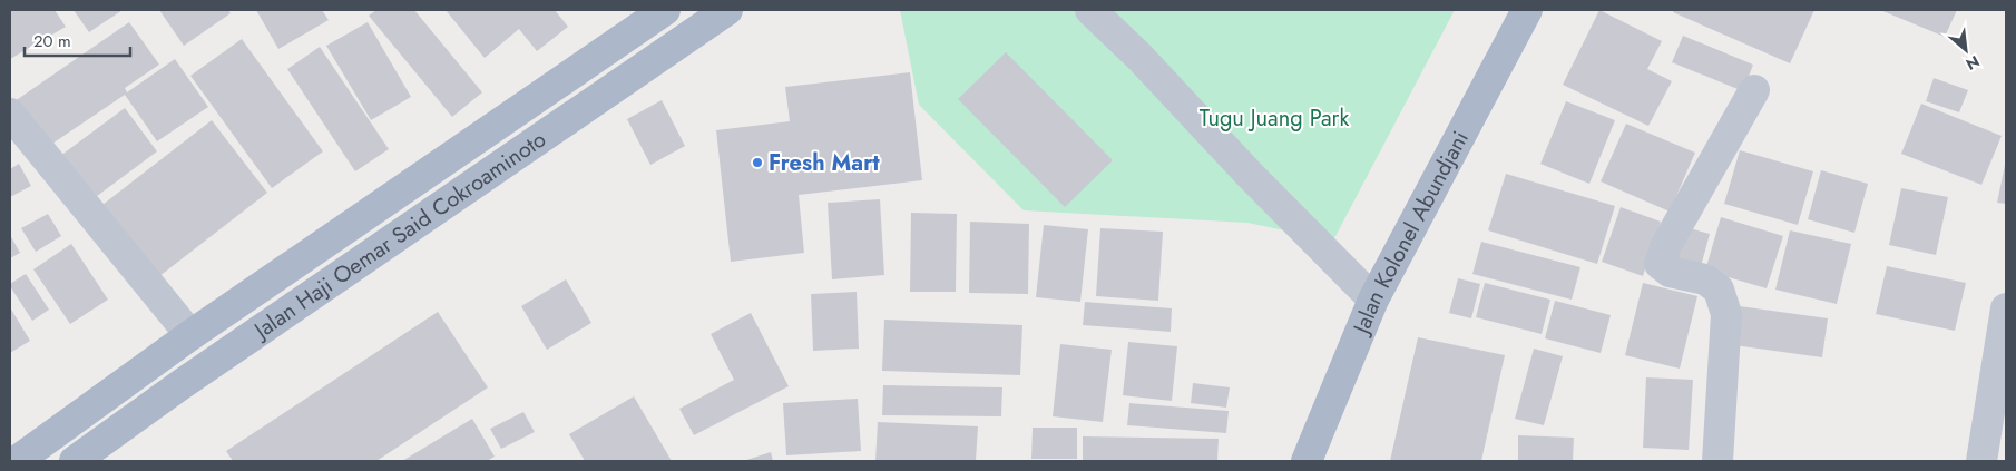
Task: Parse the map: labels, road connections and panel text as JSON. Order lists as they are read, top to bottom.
{
  "streets": {
    "main road": ["Jalan Kolonel Abundjani", "Jalan Haji Oemar Said Cokroaminoto"]
  },
  "parks": ["Tugu Juang Park"],
  "places": ["Fresh Mart"],
  "scale_bar": "20 m",
  "north": "bottom right"
}
